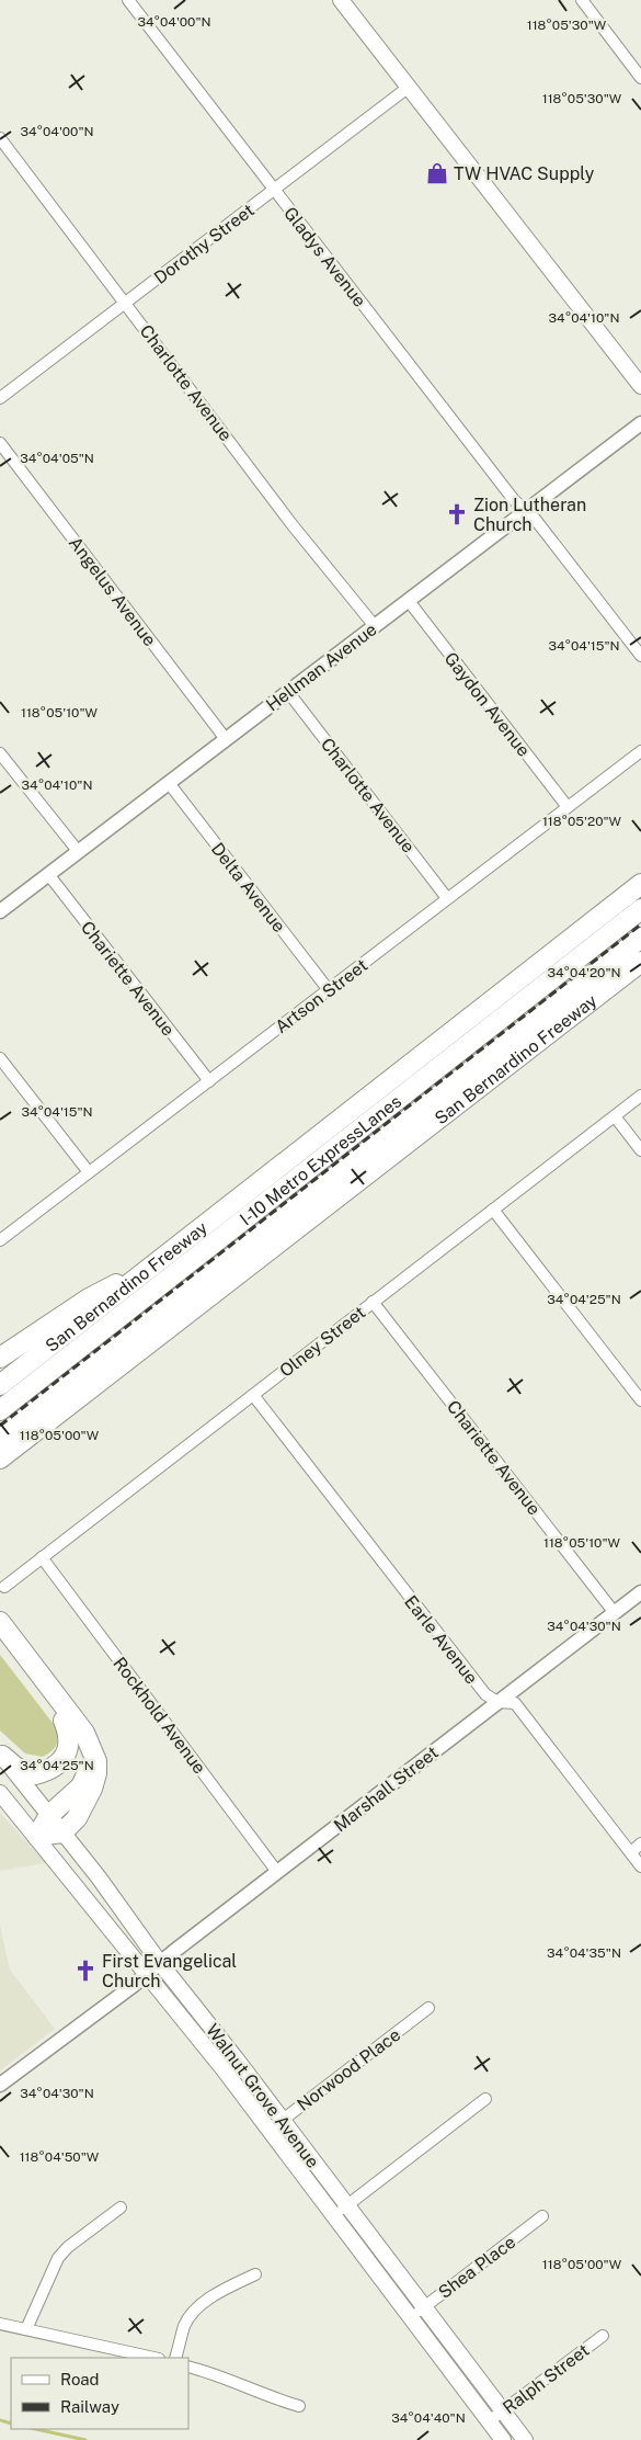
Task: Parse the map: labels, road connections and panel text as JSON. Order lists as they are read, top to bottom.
{
  "streets": {
    "highway": ["San Bernardino Freeway", "I-10 Metro ExpressLanes"],
    "main road": ["Walnut Grove Avenue"],
    "street": [
      "Dorothy Street",
      "Gladys Avenue",
      "Charlotte Avenue",
      "Angelus Avenue",
      "Hellman Avenue",
      "Gaydon Avenue",
      "Delta Avenue",
      "Chariette Avenue",
      "Artson Street",
      "Olney Street",
      "Earle Avenue",
      "Rockhold Avenue",
      "Marshall Street",
      "Norwood Place",
      "Shea Place",
      "Ralph Street"
    ]
  },
  "crossings": [
    ["Dorothy Street", "Gladys Avenue"],
    ["Dorothy Street", "Charlotte Avenue"],
    ["Gladys Avenue", "Hellman Avenue"],
    ["Charlotte Avenue", "Hellman Avenue"],
    ["Charlotte Avenue", "Artson Street"],
    ["Angelus Avenue", "Hellman Avenue"],
    ["Hellman Avenue", "Gaydon Avenue"],
    ["Hellman Avenue", "Delta Avenue"],
    ["Hellman Avenue", "Chariette Avenue"],
    ["Gaydon Avenue", "Artson Street"],
    ["Delta Avenue", "Artson Street"],
    ["Chariette Avenue", "Artson Street"],
    ["Chariette Avenue", "Olney Street"],
    ["Chariette Avenue", "Marshall Street"],
    ["Olney Street", "Earle Avenue"],
    ["Olney Street", "Rockhold Avenue"],
    ["Earle Avenue", "Marshall Street"],
    ["Rockhold Avenue", "Marshall Street"],
    ["Marshall Street", "Walnut Grove Avenue"],
    ["Norwood Place", "Walnut Grove Avenue"],
    ["Walnut Grove Avenue", "Shea Place"],
    ["Walnut Grove Avenue", "Ralph Street"]
  ],
  "places": {
    "shop": ["TW HVAC Supply"],
    "church": ["Zion Lutheran Church", "First Evangelical Church"]
  },
  "legend": ["Road", "Railway"],
  "coordinates": [
    "34°04'00\"N",
    "118°05'30\"W",
    "34°04'10\"N",
    "34°04'05\"N",
    "34°04'15\"N",
    "118°05'10\"W",
    "118°05'20\"W",
    "34°04'20\"N",
    "34°04'25\"N",
    "118°05'00\"W",
    "34°04'30\"N",
    "34°04'35\"N",
    "118°04'50\"W",
    "34°04'40\"N"
  ]
}
